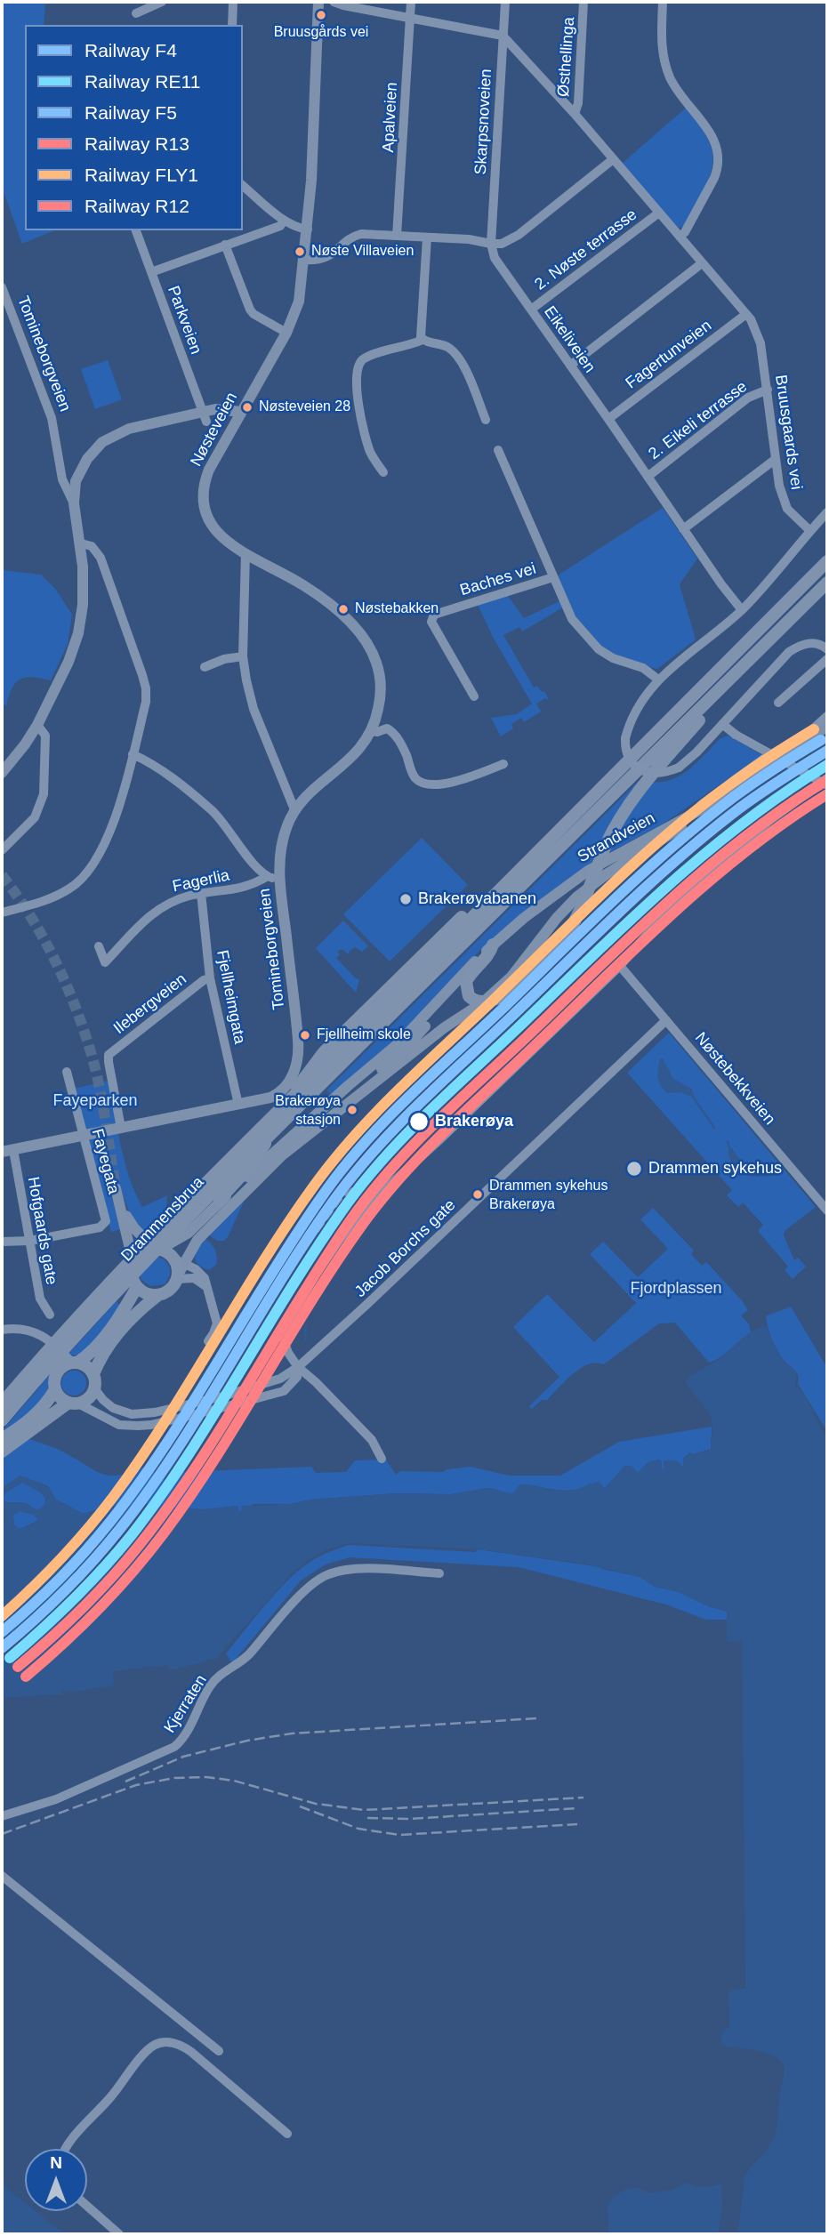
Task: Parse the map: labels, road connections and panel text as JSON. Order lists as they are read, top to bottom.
{
  "streets": {
    "highway": ["Drammensbrua"],
    "main road": ["Tomineborgveien", "Nøsteveien", "Strandveien"],
    "street": [
      "Østhellinga",
      "Apalveien",
      "Skarpsnoveien",
      "2. Nøste terrasse",
      "Parkveien",
      "Eikeliveien",
      "Fagertunveien",
      "2. Eikeli terrasse",
      "Bruusgaards vei",
      "Baches vei",
      "Fagerlia",
      "Fjellheimgata",
      "Ilebergveien",
      "Nøstebekkveien",
      "Fayegata",
      "Hofgaards gate",
      "Jacob Borchs gate",
      "Kjerraten"
    ]
  },
  "crossings": [
    ["Østhellinga", "Bruusgaards vei"],
    ["Skarpsnoveien", "Eikeliveien"],
    ["Skarpsnoveien", "Bruusgaards vei"],
    ["2. Nøste terrasse", "Eikeliveien"],
    ["2. Nøste terrasse", "Bruusgaards vei"],
    ["Eikeliveien", "Fagertunveien"],
    ["Eikeliveien", "2. Eikeli terrasse"],
    ["Tomineborgveien", "Nøsteveien"],
    ["Tomineborgveien", "Fagerlia"],
    ["Tomineborgveien", "Fjellheimgata"],
    ["Tomineborgveien", "Ilebergveien"],
    ["Tomineborgveien", "Fayegata"],
    ["Tomineborgveien", "Hofgaards gate"],
    ["Fagertunveien", "Bruusgaards vei"],
    ["2. Eikeli terrasse", "Bruusgaards vei"],
    ["Nøsteveien", "Fagerlia"],
    ["Fagerlia", "Fjellheimgata"],
    ["Fjellheimgata", "Ilebergveien"],
    ["Nøstebekkveien", "Jacob Borchs gate"],
    ["Fayegata", "Hofgaards gate"]
  ],
  "parks": ["Fayeparken", "Fjordplassen"],
  "places": [
    "Bruusgårds vei",
    "Nøste Villaveien",
    "Nøsteveien 28",
    "Nøstebakken",
    "Brakerøyabanen",
    "Fjellheim skole",
    "Brakerøya stasjon",
    "Brakerøya",
    "Drammen sykehus",
    "Drammen sykehus Brakerøya"
  ],
  "lines": [
    "rail line FLY1",
    "rail line F5",
    "rail line F4",
    "rail line RE11",
    "rail line R13",
    "rail line R12"
  ],
  "legend": [
    "Railway F4",
    "Railway RE11",
    "Railway F5",
    "Railway R13",
    "Railway FLY1",
    "Railway R12"
  ],
  "north": "top"
}
